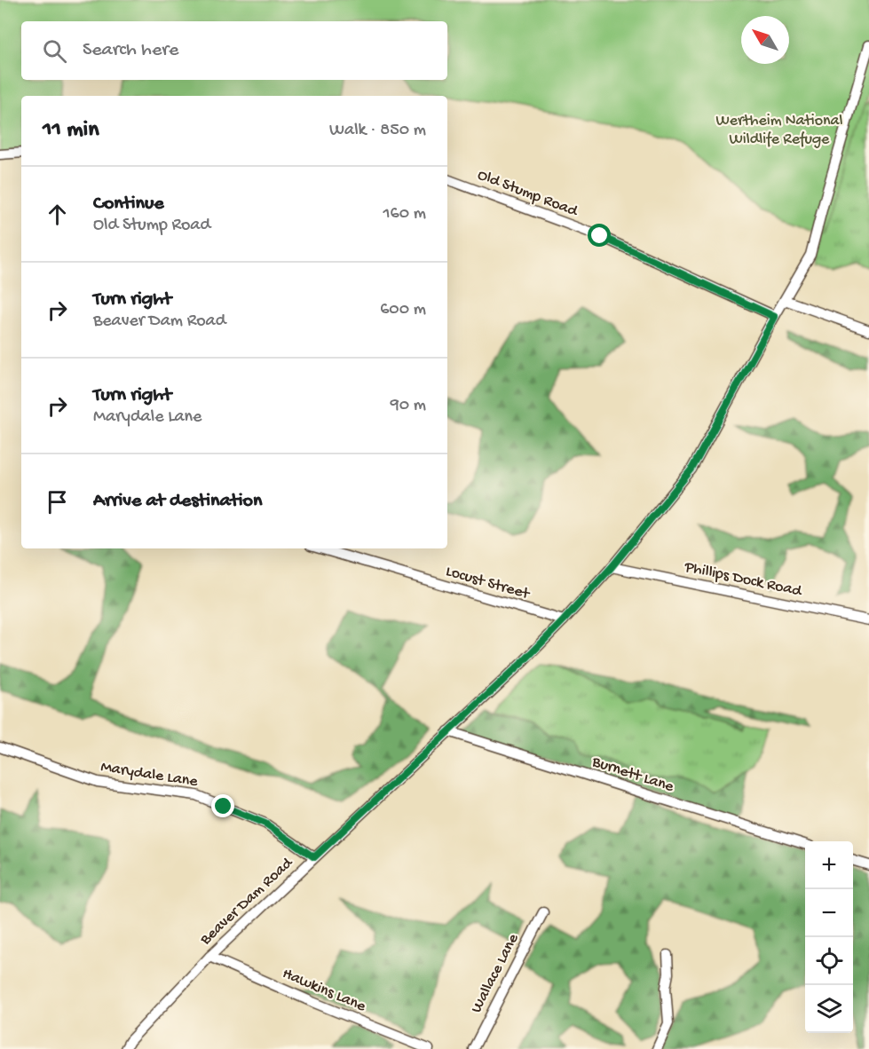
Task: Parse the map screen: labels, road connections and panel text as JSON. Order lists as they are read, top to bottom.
{
  "streets": {
    "street": [
      "Old Stump Road",
      "Phillips Dock Road",
      "Locust Street",
      "Marydale Lane",
      "Burnett Lane",
      "Beaver Dam Road",
      "Wallace Lane",
      "Hawkins Lane"
    ]
  },
  "crossings": [
    ["Old Stump Road", "Beaver Dam Road"],
    ["Phillips Dock Road", "Beaver Dam Road"],
    ["Locust Street", "Beaver Dam Road"],
    ["Marydale Lane", "Beaver Dam Road"],
    ["Burnett Lane", "Beaver Dam Road"],
    ["Beaver Dam Road", "Hawkins Lane"]
  ],
  "parks": ["Wertheim National Wildlife Refuge"],
  "north": "top left",
  "page": {
    "search": "Search here",
    "heading": ["11 min", "Walk · 850 m"],
    "list": [
      ["Continue", "Old Stump Road", "160 m"],
      ["Turn right", "Beaver Dam Road", "600 m"],
      ["Turn right", "Marydale Lane", "90 m"],
      "Arrive at destination"
    ],
    "map_buttons": ["+", "−"]
  }
}
